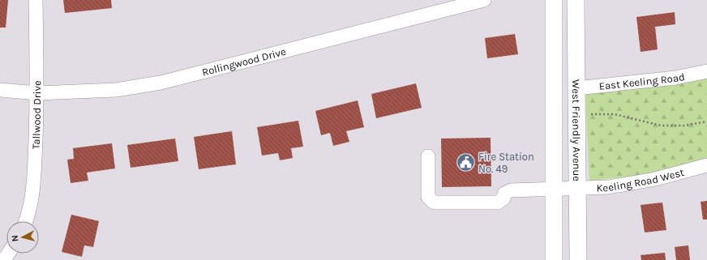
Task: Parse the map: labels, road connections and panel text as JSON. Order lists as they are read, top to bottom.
{
  "streets": {
    "main road": ["West Friendly Avenue"],
    "street": [
      "Rollingwood Drive",
      "East Keeling Road",
      "Tallwood Drive",
      "Keeling Road West"
    ]
  },
  "crossings": [
    ["Rollingwood Drive", "Tallwood Drive"],
    ["East Keeling Road", "West Friendly Avenue"],
    ["West Friendly Avenue", "Keeling Road West"]
  ],
  "places": {
    "public building": ["Fire Station No. 49"]
  },
  "north": "left"
}
